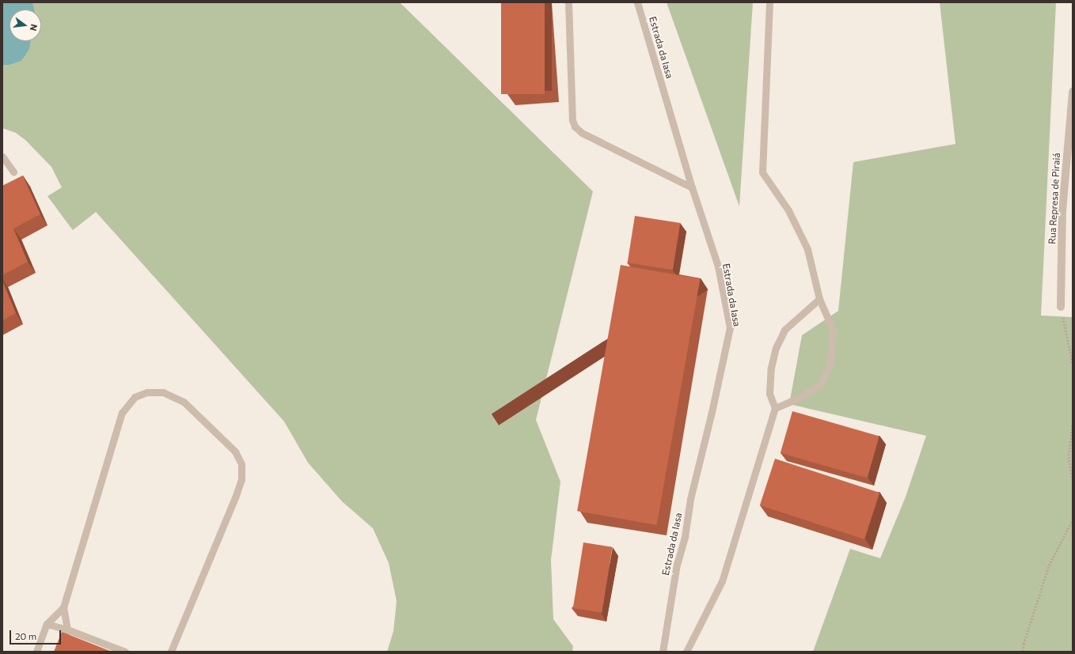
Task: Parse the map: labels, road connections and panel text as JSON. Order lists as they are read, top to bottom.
{
  "streets": {
    "street": ["Rua Represa de Piraiá"],
    "lane": ["Estrada da Iasa"]
  },
  "scale_bar": "20 m",
  "north": "right"
}
